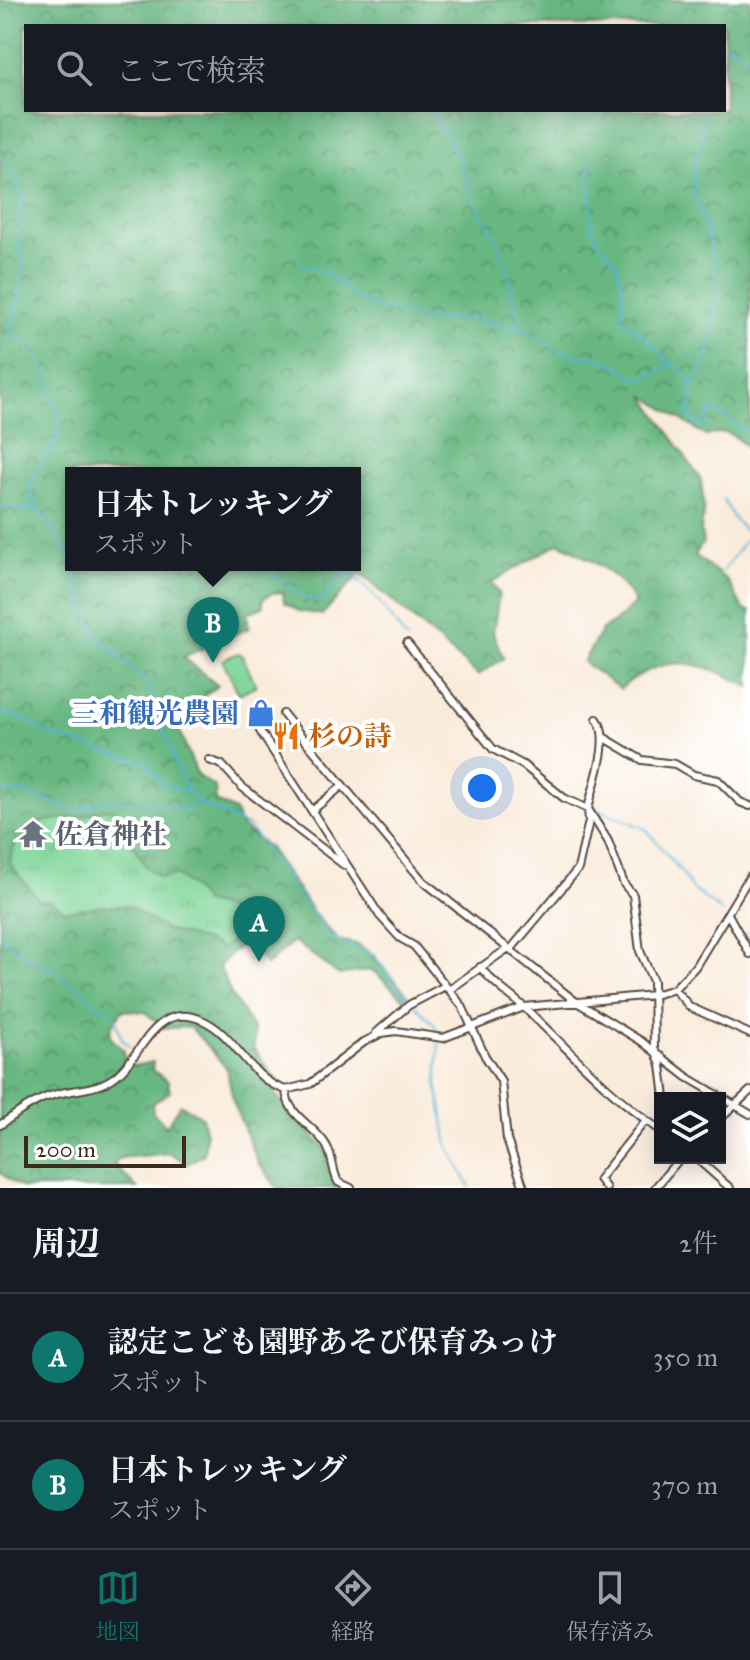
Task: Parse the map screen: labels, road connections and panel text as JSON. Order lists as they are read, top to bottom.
{
  "places": {
    "shop": ["三和観光農園"],
    "restaurant": ["杉の詩"],
    "temple": ["佐倉神社"]
  },
  "scale_bar": "200 m",
  "page": {
    "search": "ここで検索",
    "popup": ["日本トレッキング", "スポット"],
    "pins": ["B", "A"],
    "scale": "200 m",
    "heading": ["周辺", "2件"],
    "list": [
      {
        "mark": "A",
        "name": "認定こども園野あそび保育みっけ",
        "note": "スポット",
        "value": "350 m"
      },
      {
        "mark": "B",
        "name": "日本トレッキング",
        "note": "スポット",
        "value": "370 m"
      }
    ],
    "nav": ["地図", "経路", "保存済み"]
  }
}
